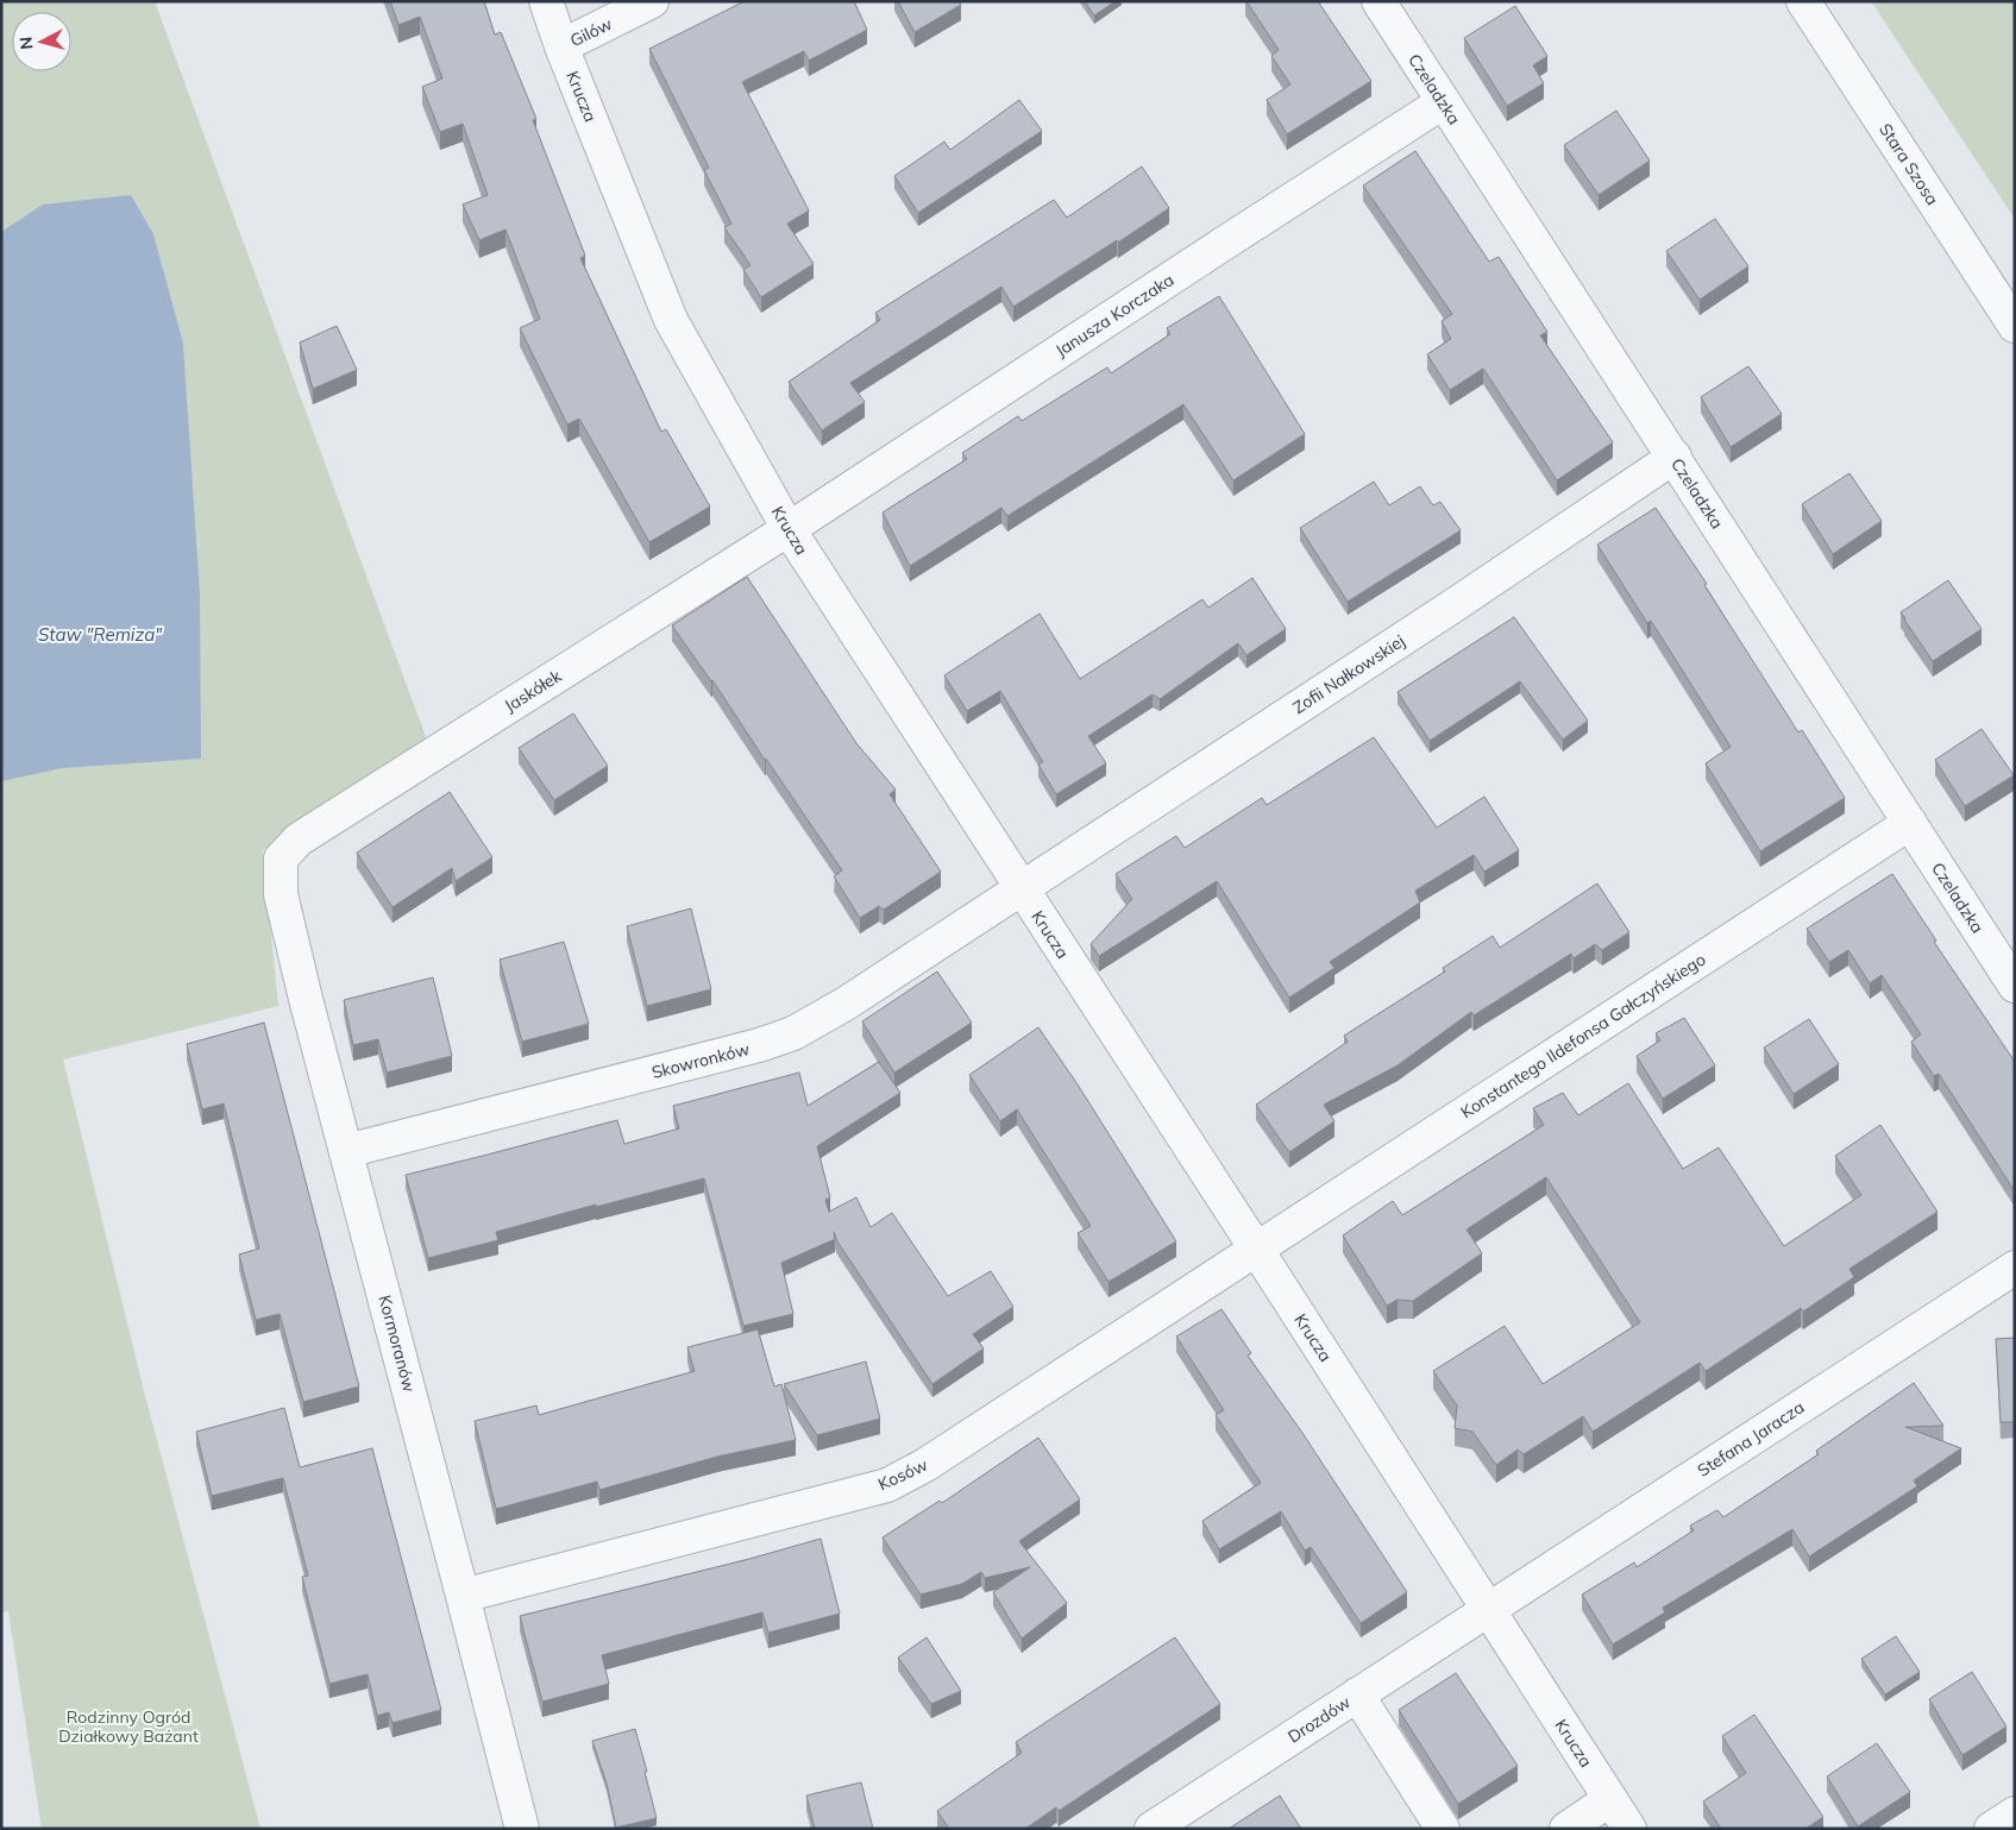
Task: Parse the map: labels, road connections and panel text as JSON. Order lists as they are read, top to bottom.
{
  "streets": {
    "street": [
      "Gilów",
      "Czeladzka",
      "Krucza",
      "Stara Szosa",
      "Janusza Korczaka",
      "Zofii Nałkowskiej",
      "Jaskółek",
      "Konstantego Ildefonsa Gałczyńskiego",
      "Skowronków",
      "Kormoranów",
      "Stefana Jaracza",
      "Kosów",
      "Drozdów"
    ]
  },
  "crossings": [
    ["Gilów", "Krucza"],
    ["Czeladzka", "Janusza Korczaka"],
    ["Czeladzka", "Zofii Nałkowskiej"],
    ["Czeladzka", "Konstantego Ildefonsa Gałczyńskiego"],
    ["Krucza", "Janusza Korczaka"],
    ["Krucza", "Zofii Nałkowskiej"],
    ["Krucza", "Jaskółek"],
    ["Krucza", "Konstantego Ildefonsa Gałczyńskiego"],
    ["Krucza", "Skowronków"],
    ["Krucza", "Stefana Jaracza"],
    ["Krucza", "Kosów"],
    ["Krucza", "Drozdów"],
    ["Janusza Korczaka", "Jaskółek"],
    ["Zofii Nałkowskiej", "Skowronków"],
    ["Jaskółek", "Kormoranów"],
    ["Konstantego Ildefonsa Gałczyńskiego", "Kosów"],
    ["Skowronków", "Kormoranów"],
    ["Kormoranów", "Kosów"],
    ["Stefana Jaracza", "Drozdów"]
  ],
  "water": ["Staw \"Remiza\""],
  "parks": ["Rodzinny Ogród Działkowy Bażant"],
  "north": "left"
}
